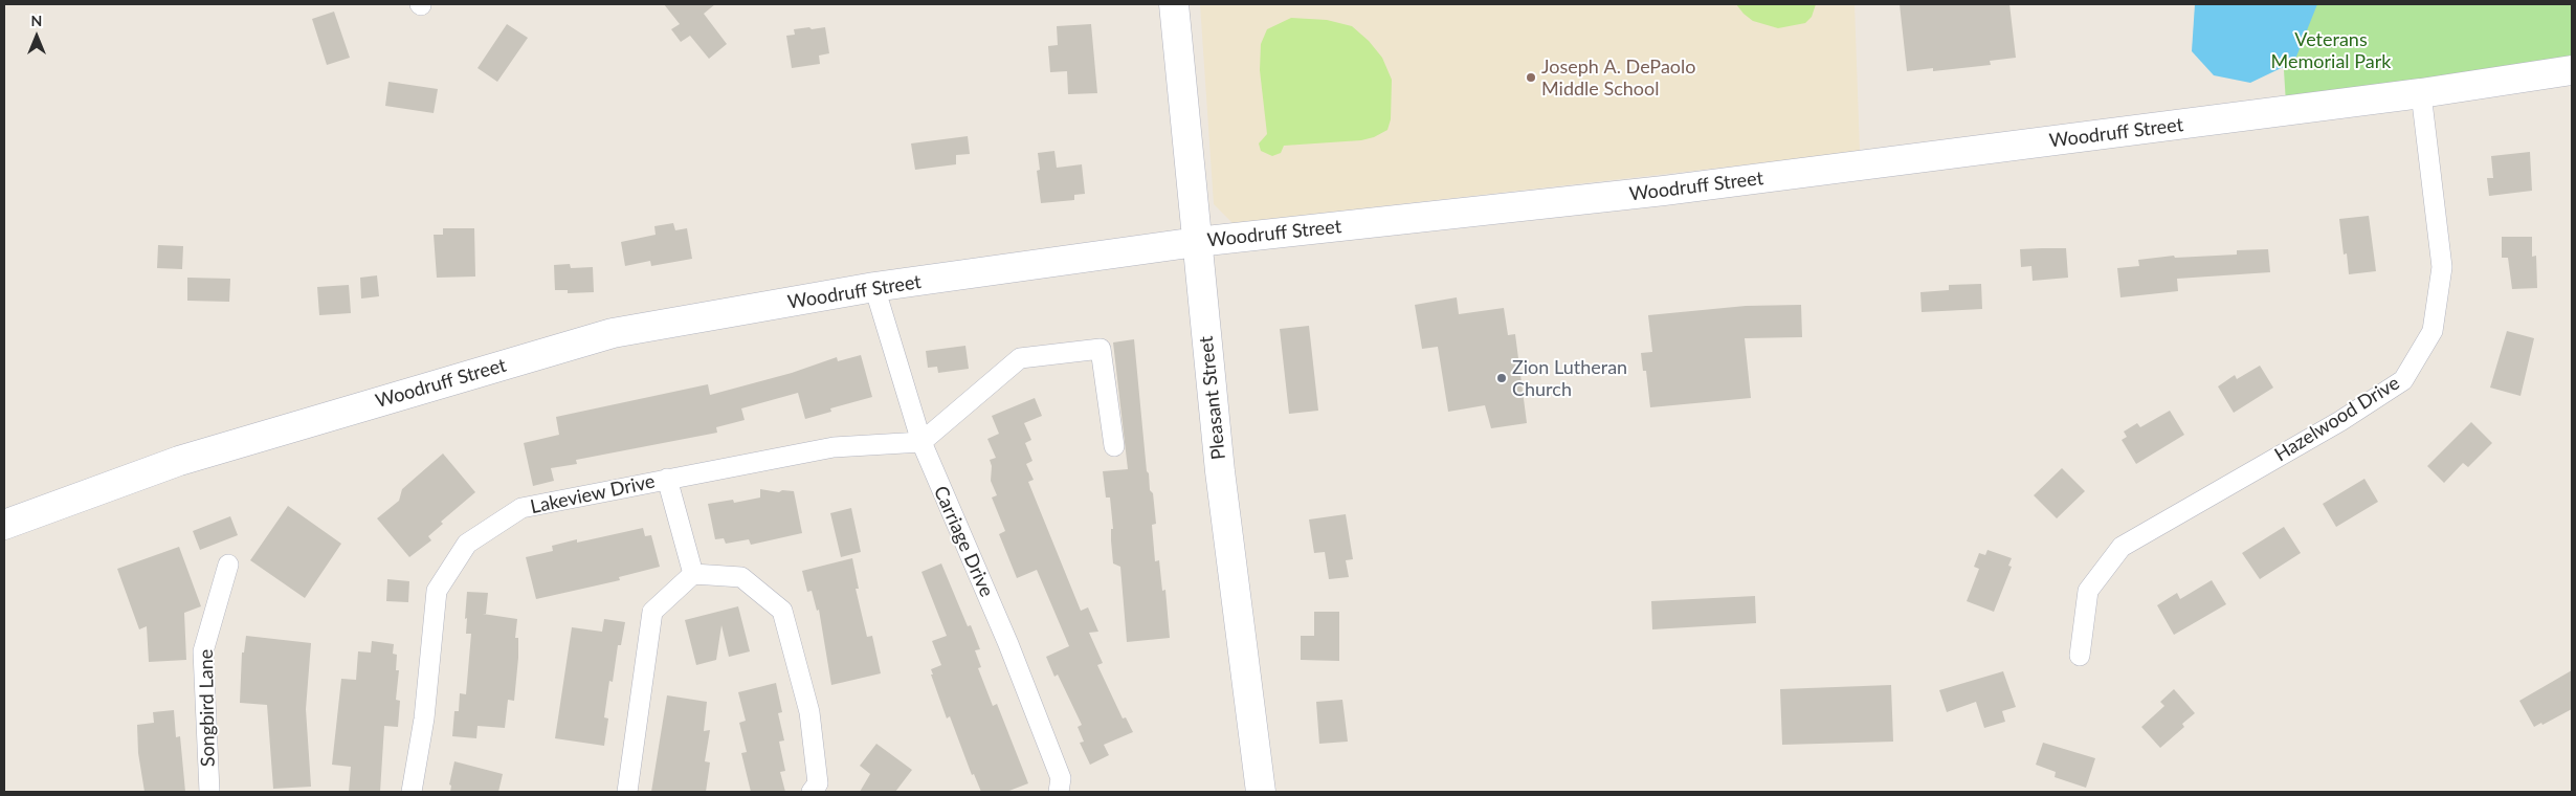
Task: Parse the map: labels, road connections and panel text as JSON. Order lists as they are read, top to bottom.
{
  "streets": {
    "street": [
      "Woodruff Street",
      "Pleasant Street",
      "Hazelwood Drive",
      "Lakeview Drive",
      "Carriage Drive",
      "Songbird Lane"
    ]
  },
  "crossings": [
    ["Woodruff Street", "Pleasant Street"],
    ["Woodruff Street", "Hazelwood Drive"],
    ["Woodruff Street", "Carriage Drive"],
    ["Lakeview Drive", "Carriage Drive"]
  ],
  "parks": ["Veterans Memorial Park"],
  "places": ["Joseph A. DePaolo Middle School", "Zion Lutheran Church"],
  "north": "top"
}
